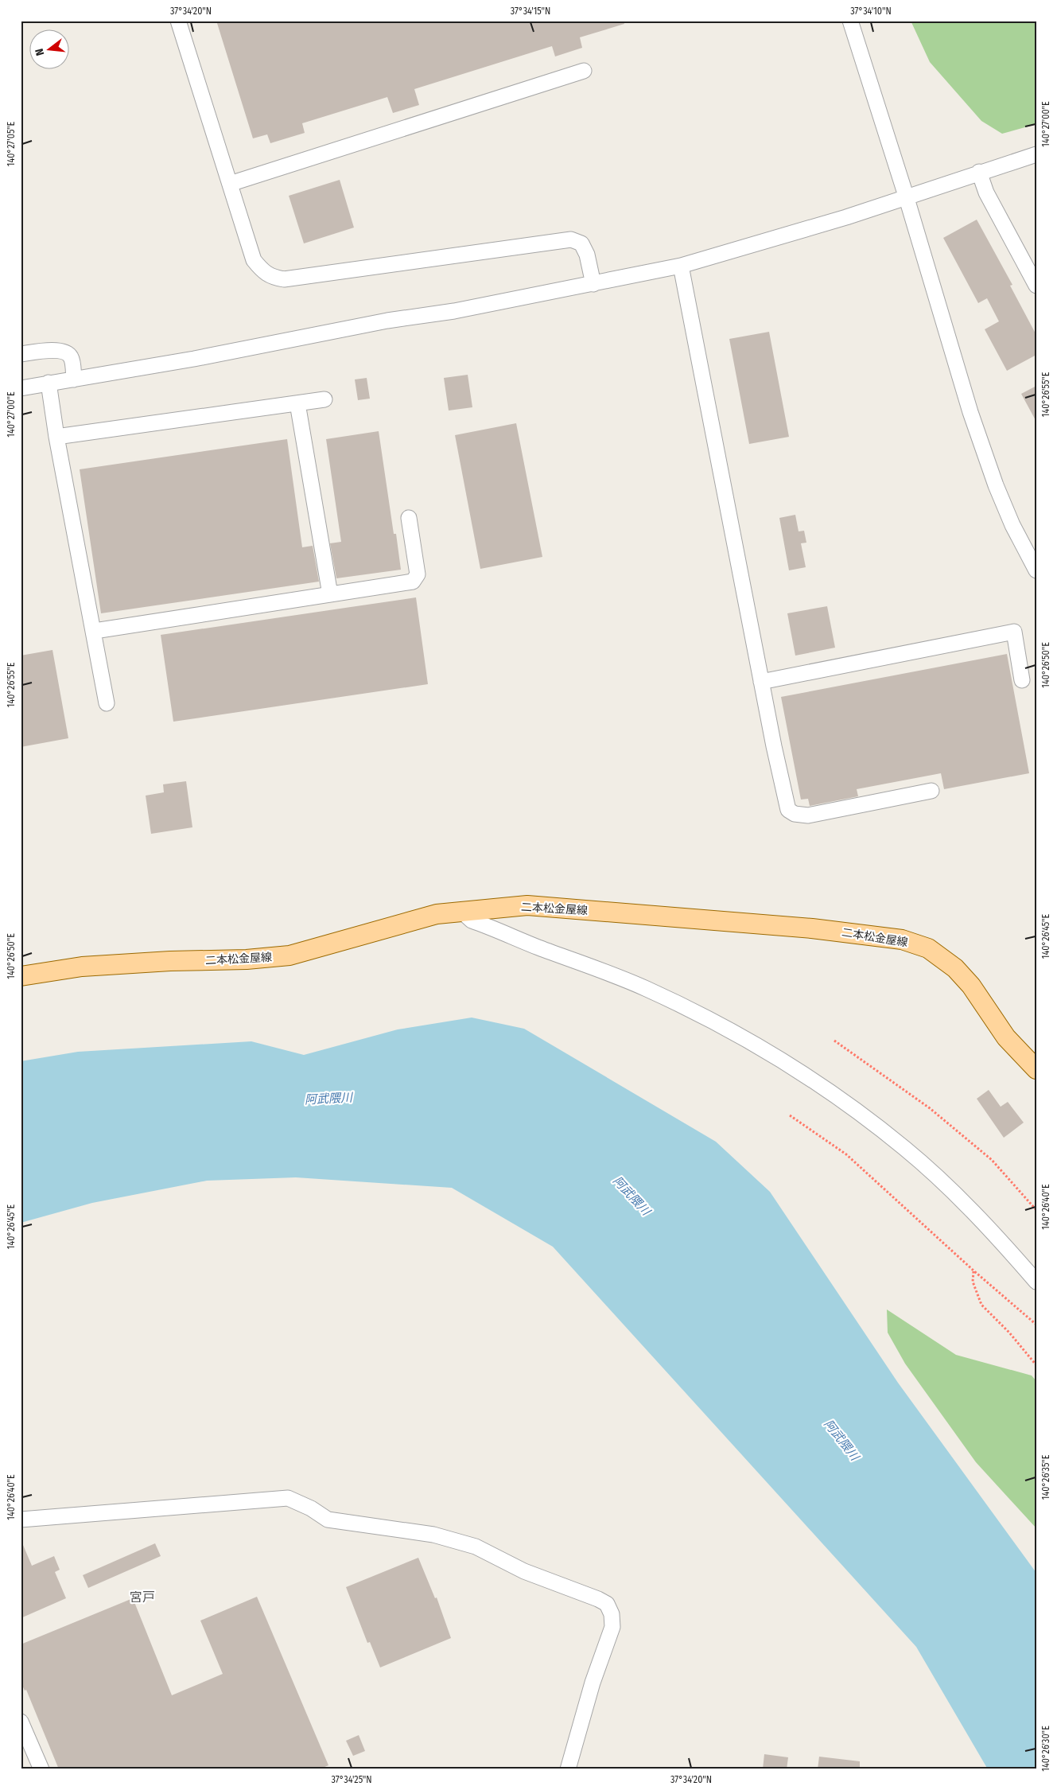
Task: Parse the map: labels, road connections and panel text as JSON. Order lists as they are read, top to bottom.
{
  "streets": {
    "main road": ["二本松金屋線"]
  },
  "districts": ["宮戸"],
  "water": ["阿武隈川"],
  "north": "left",
  "coordinates": [
    "37°34'20\"N",
    "37°34'15\"N",
    "37°34'10\"N",
    "140°27'00\"E",
    "140°27'05\"E",
    "140°26'55\"E",
    "140°26'50\"E",
    "140°26'45\"E",
    "140°26'40\"E",
    "140°26'35\"E",
    "140°26'30\"E",
    "37°34'25\"N"
  ]
}
